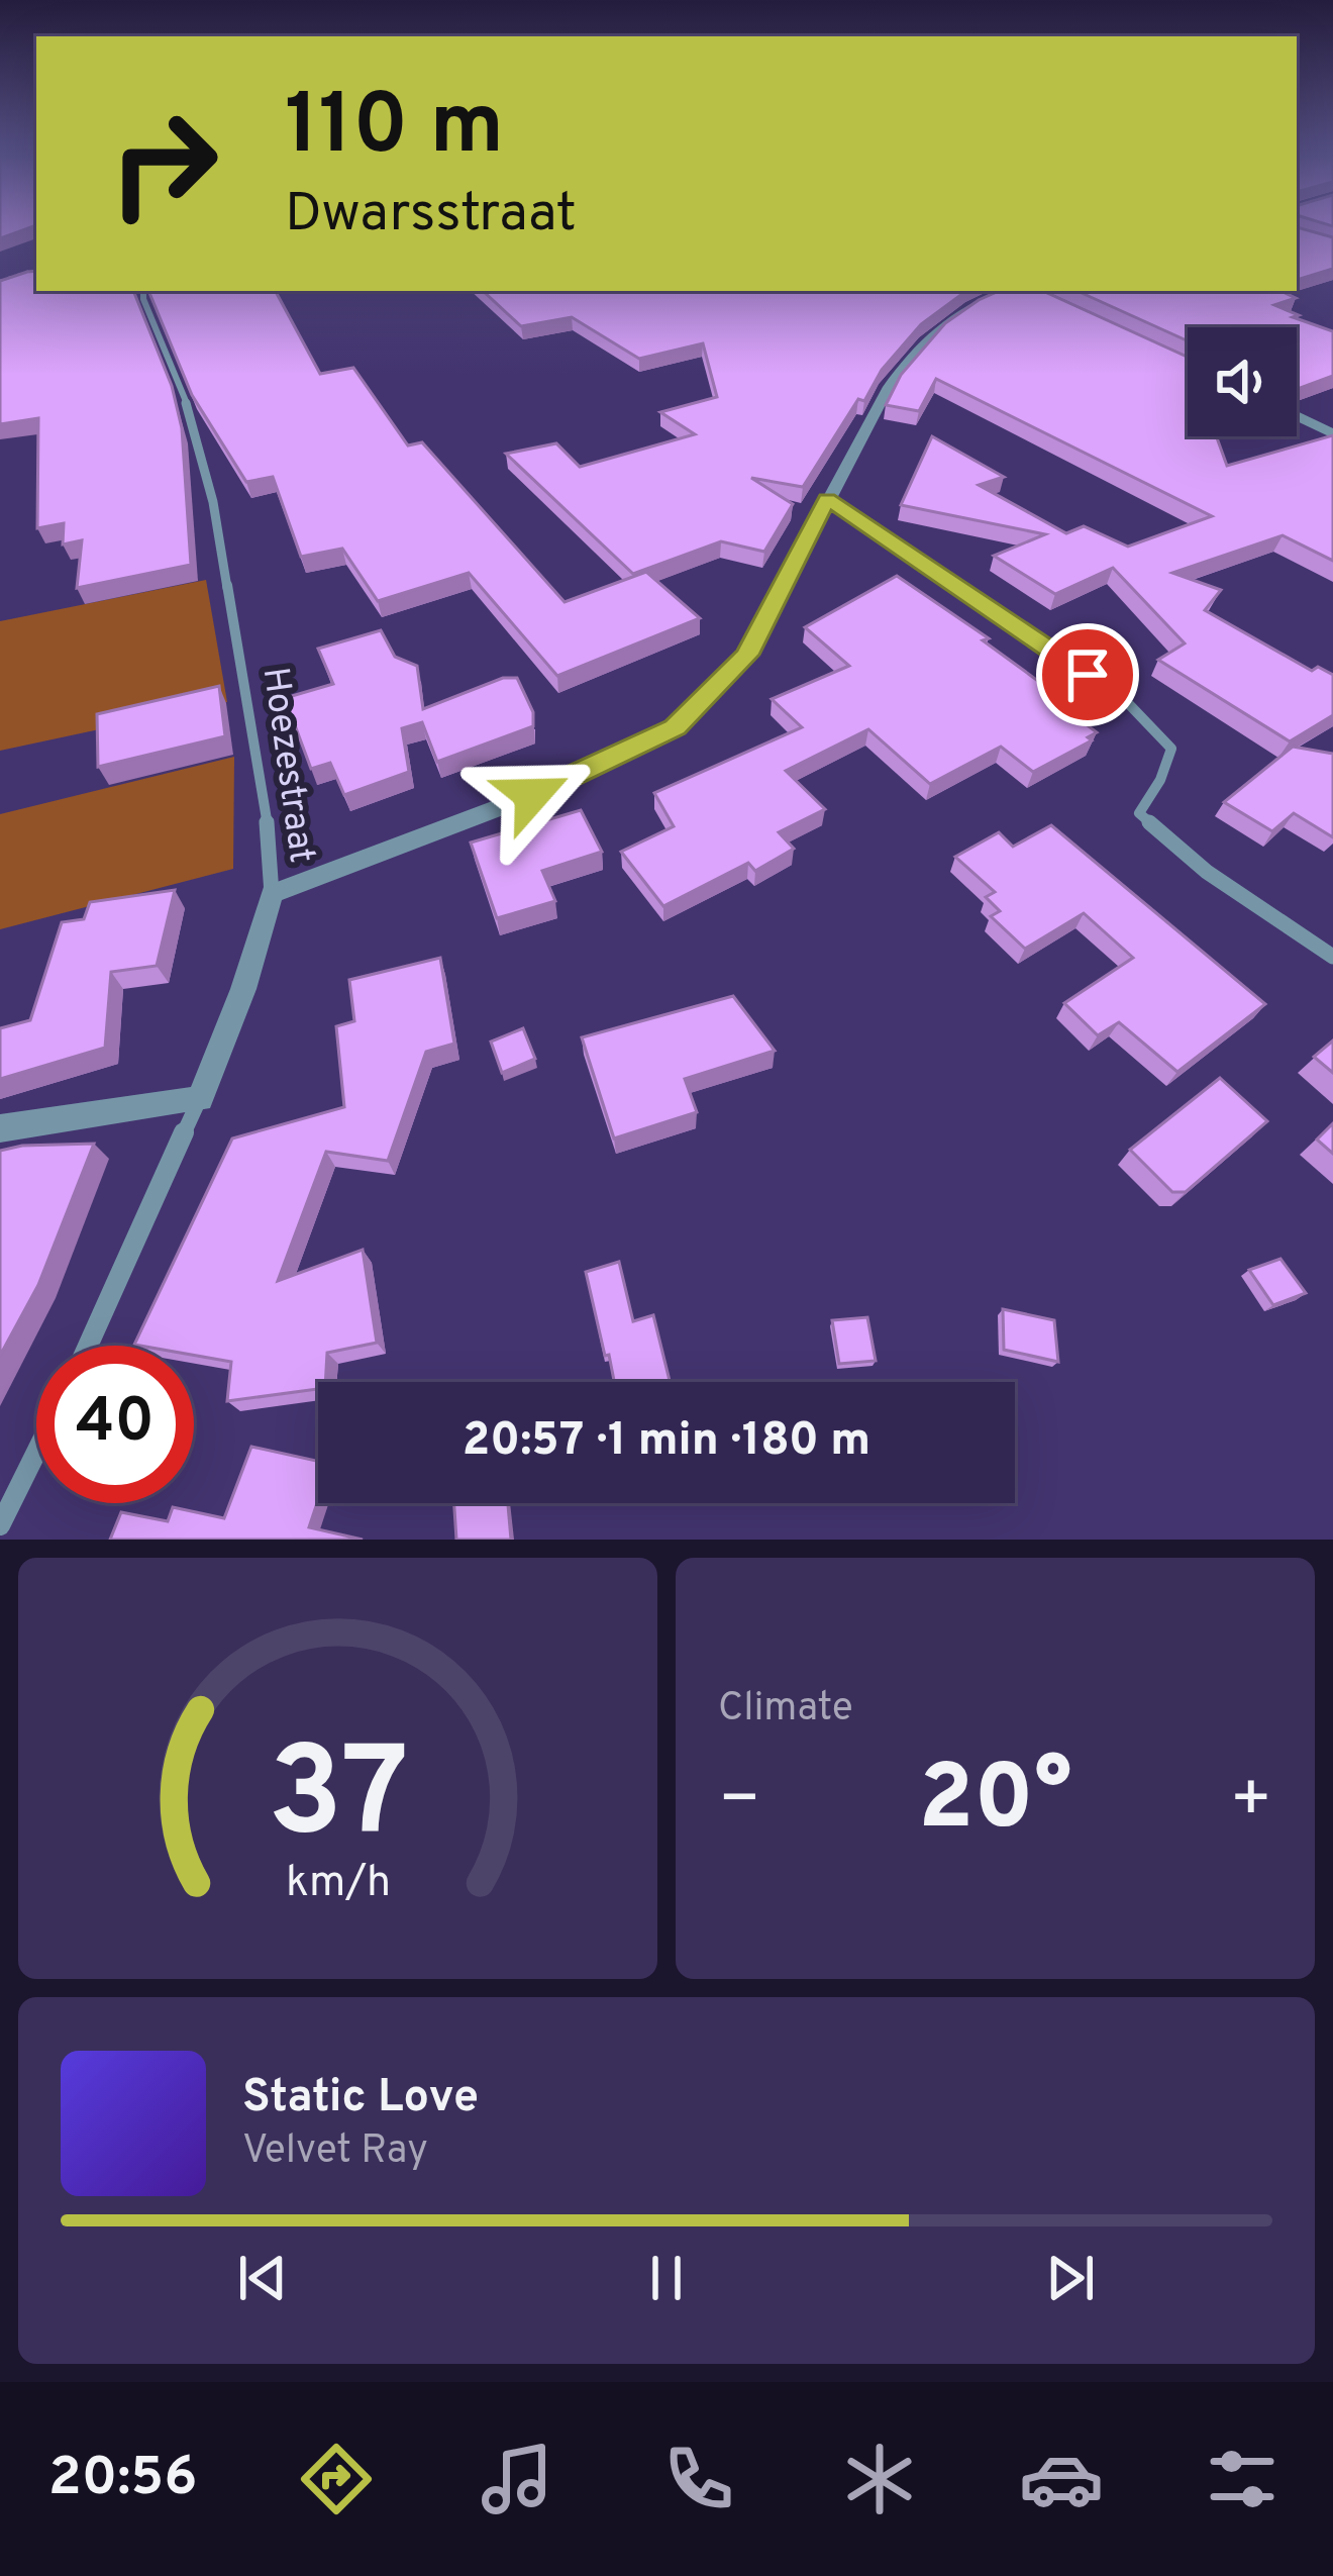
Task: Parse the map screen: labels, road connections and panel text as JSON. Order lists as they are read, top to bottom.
{
  "streets": {
    "street": ["Hoezestraat"]
  },
  "page": {
    "turn": ["110 m", "Dwarsstraat"],
    "limit": "40",
    "trip": "20:57 · 1 min · 180 m",
    "tile": "Climate",
    "heat": ["−", "20°", "+"],
    "song": ["Static Love", "Velvet Ray"],
    "tabs": "20:56",
    "gauge": ["37", "km/h"]
  }
}
